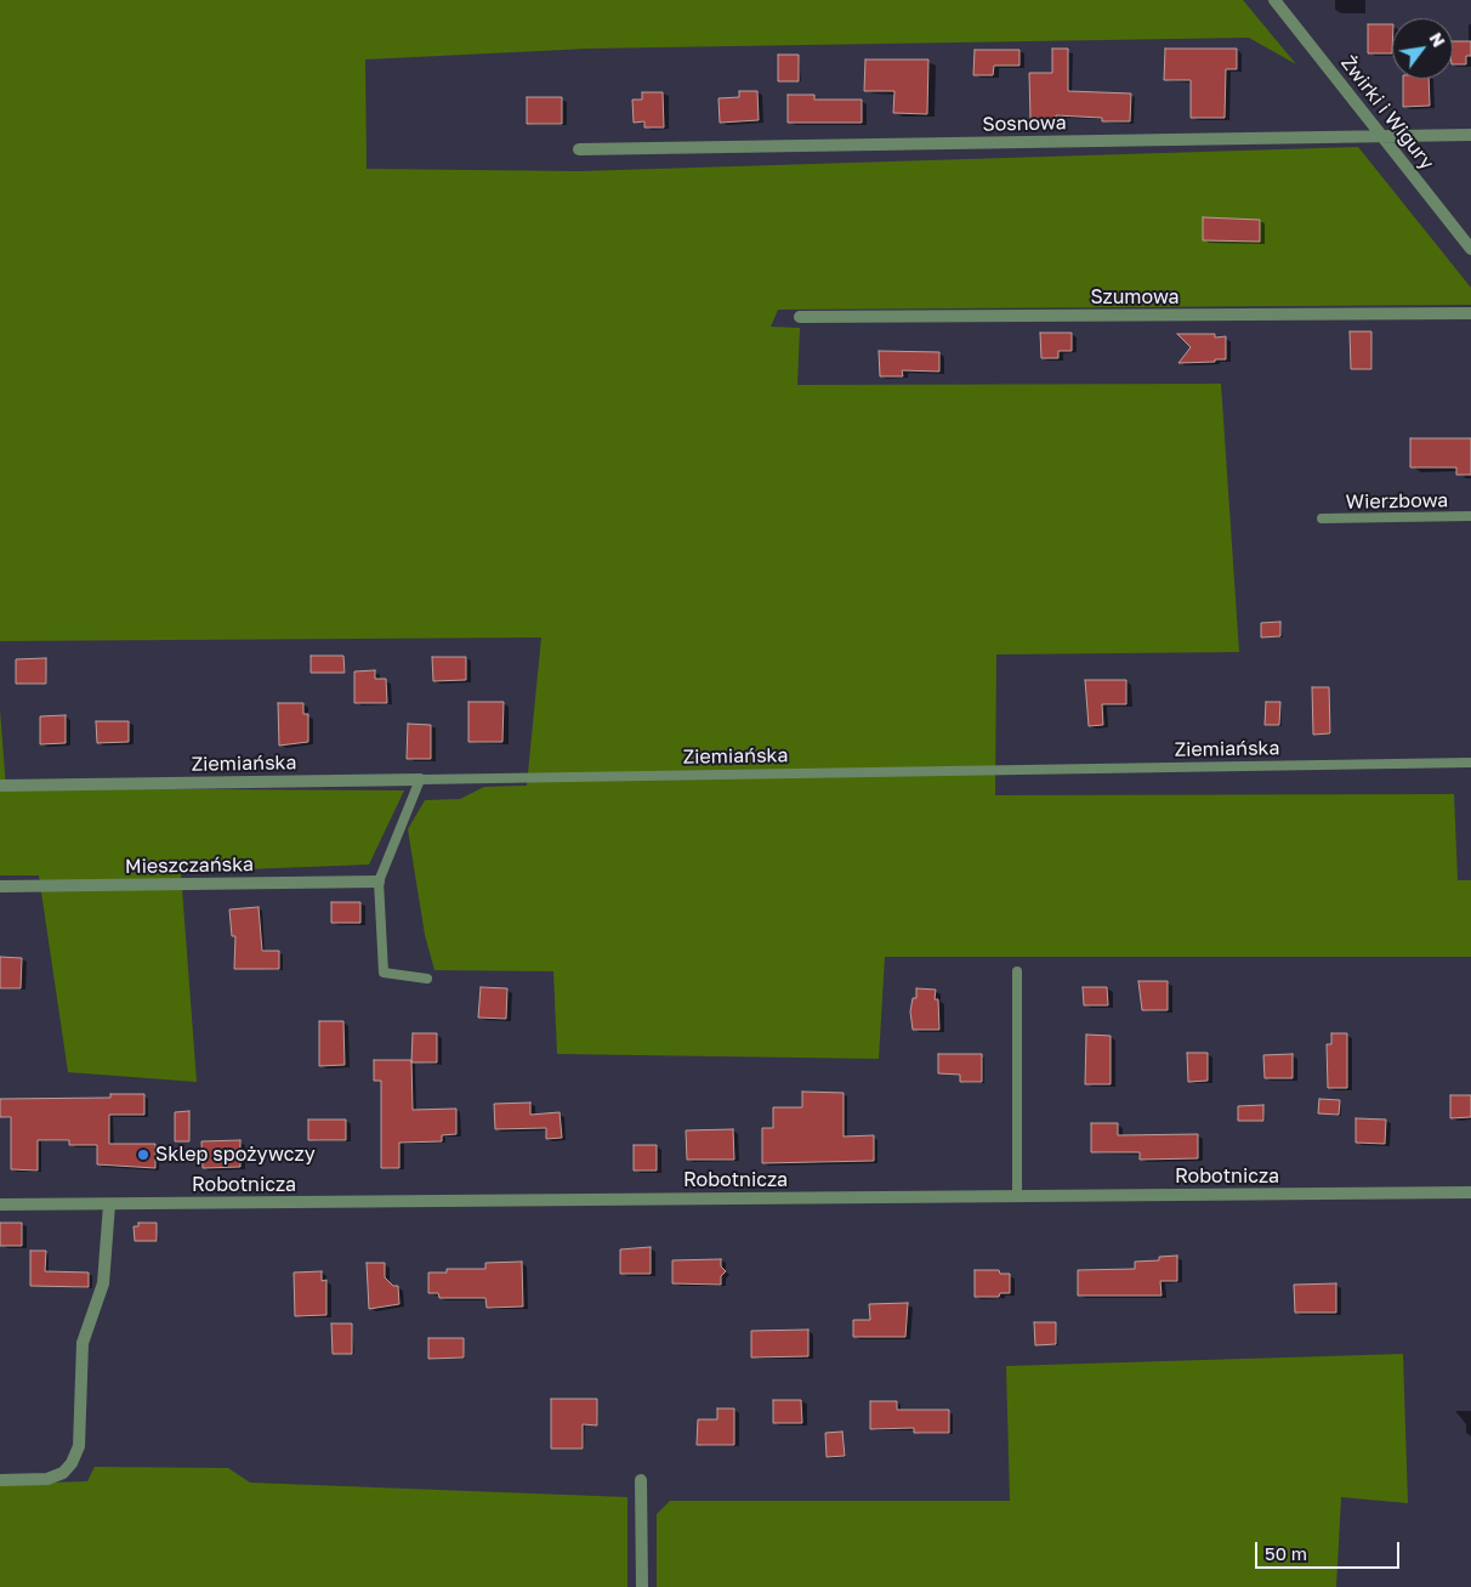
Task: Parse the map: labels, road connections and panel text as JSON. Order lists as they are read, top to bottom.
{
  "streets": {
    "street": [
      "Żwirki i Wigury",
      "Sosnowa",
      "Szumowa",
      "Ziemiańska",
      "Mieszczańska",
      "Robotnicza"
    ],
    "lane": ["Wierzbowa"]
  },
  "crossings": [
    ["Żwirki i Wigury", "Sosnowa"]
  ],
  "places": ["Sklep spożywczy"],
  "scale_bar": "50 m",
  "north": "top right"
}
